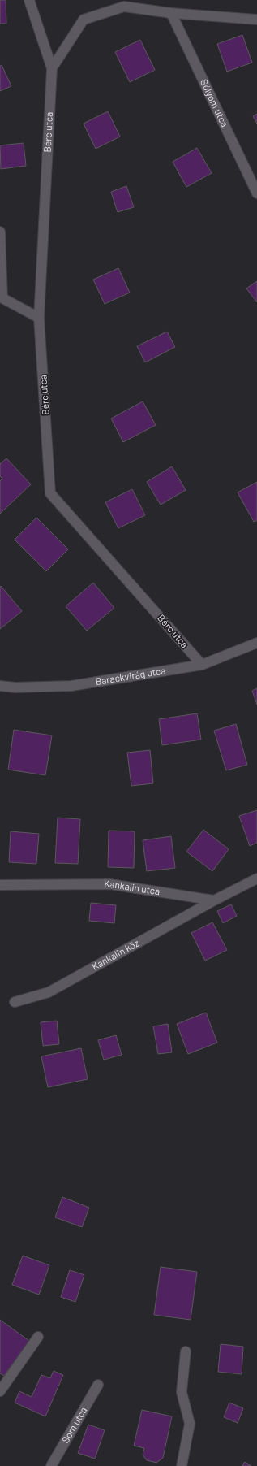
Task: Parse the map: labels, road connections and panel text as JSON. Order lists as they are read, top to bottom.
{
  "streets": {
    "street": [
      "Sólyom utca",
      "Bérc utca",
      "Barackvirág utca",
      "Kankalin utca",
      "Kankalin köz",
      "Som utca"
    ]
  },
  "crossings": [
    ["Bérc utca", "Barackvirág utca"],
    ["Kankalin utca", "Kankalin köz"]
  ]
}
